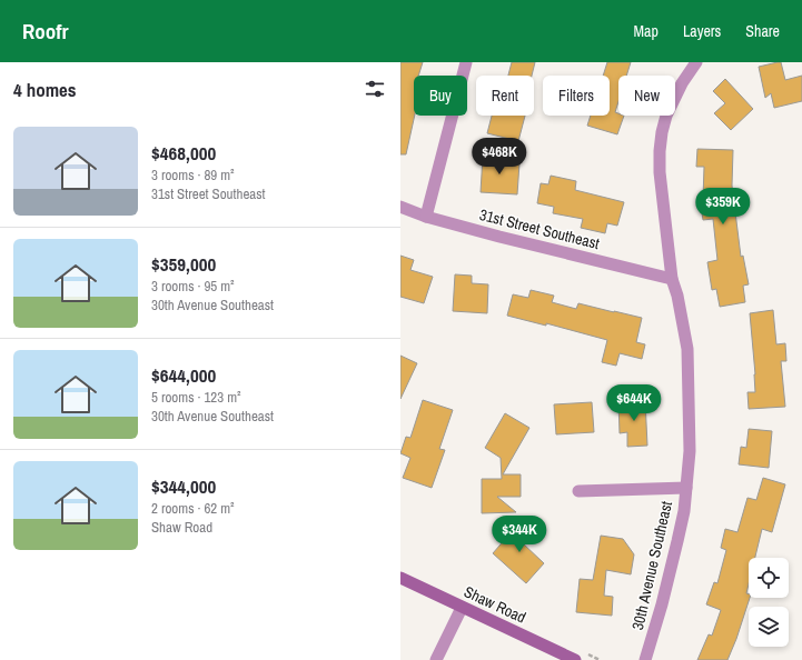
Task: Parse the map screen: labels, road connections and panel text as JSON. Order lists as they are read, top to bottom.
{
  "streets": {
    "main road": ["Shaw Road"],
    "street": ["31st Street Southeast", "30th Avenue Southeast"]
  },
  "crossings": [
    ["31st Street Southeast", "30th Avenue Southeast"]
  ],
  "page": {
    "header": "Roofr",
    "nav": ["Map", "Layers", "Share"],
    "heading": "4 homes",
    "chip": [
      "Buy",
      "Rent",
      "Filters",
      "New"
    ],
    "list": [
      {
        "name": "$468,000",
        "note": "3 rooms · 89 m² · 31st Street Southeast"
      },
      {
        "name": "$359,000",
        "note": "3 rooms · 95 m² · 30th Avenue Southeast"
      },
      {
        "name": "$644,000",
        "note": "5 rooms · 123 m² · 30th Avenue Southeast"
      },
      {
        "name": "$344,000",
        "note": "2 rooms · 62 m² · Shaw Road"
      }
    ],
    "price": [
      "$468K",
      "$359K",
      "$644K",
      "$344K"
    ]
  }
}
